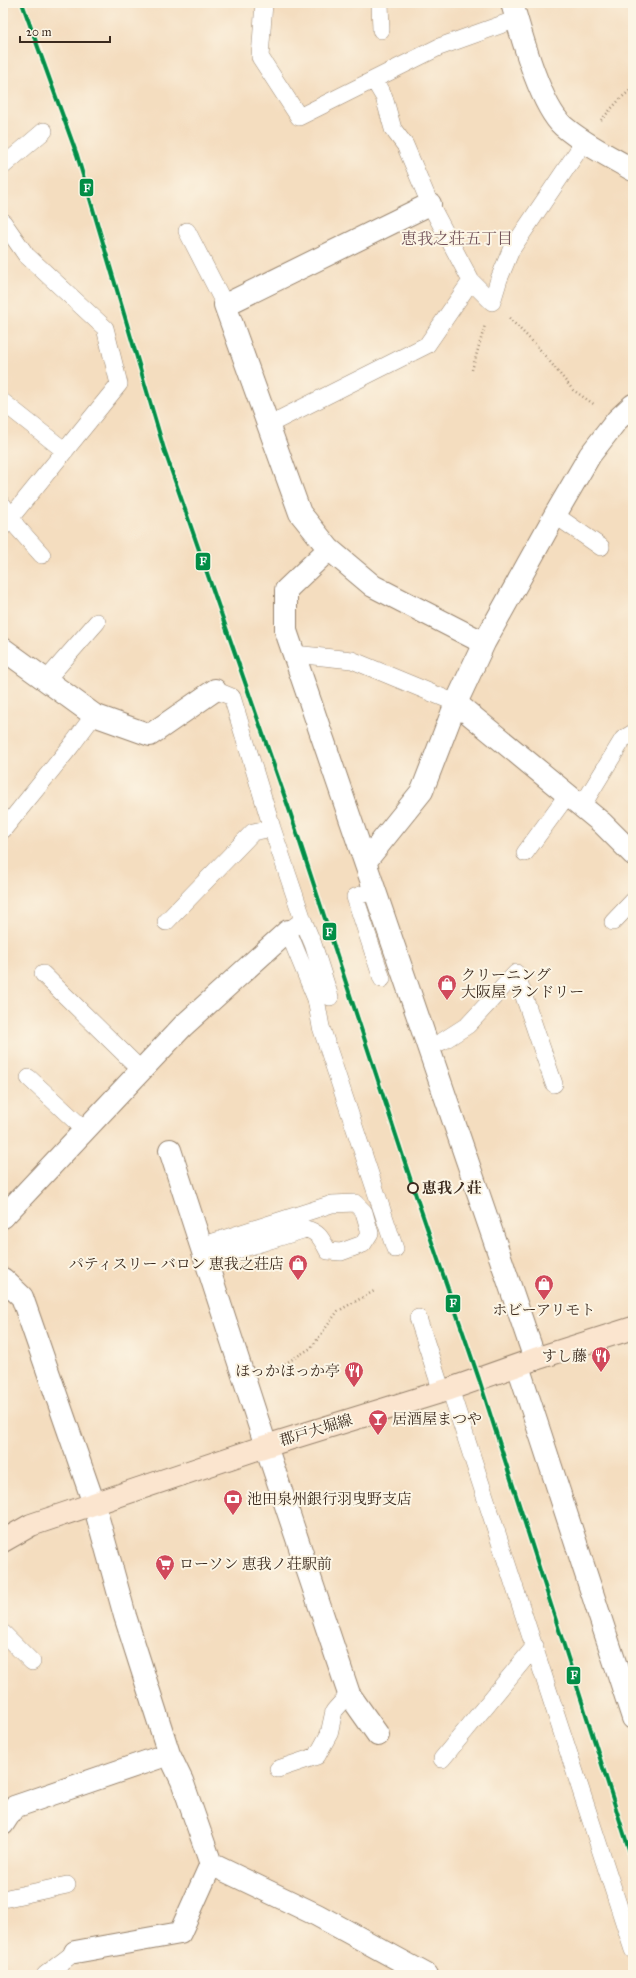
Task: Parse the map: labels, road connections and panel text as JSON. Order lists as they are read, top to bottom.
{
  "streets": {
    "main road": ["郡戸大堀線"]
  },
  "districts": ["恵我之荘五丁目"],
  "places": {
    "shop": ["クリーニング 大阪屋 ランドリー", "パティスリー バロン 恵我之荘店", "ホビーアリモト"],
    "other": ["恵我ノ荘"],
    "restaurant": ["すし藤", "ほっかほっか亭"],
    "bar": ["居酒屋まつや"],
    "bank": ["池田泉州銀行羽曳野支店"],
    "supermarket": ["ローソン 恵我ノ荘駅前"]
  },
  "lines": ["transit line F"],
  "scale_bar": "20 m"
}
